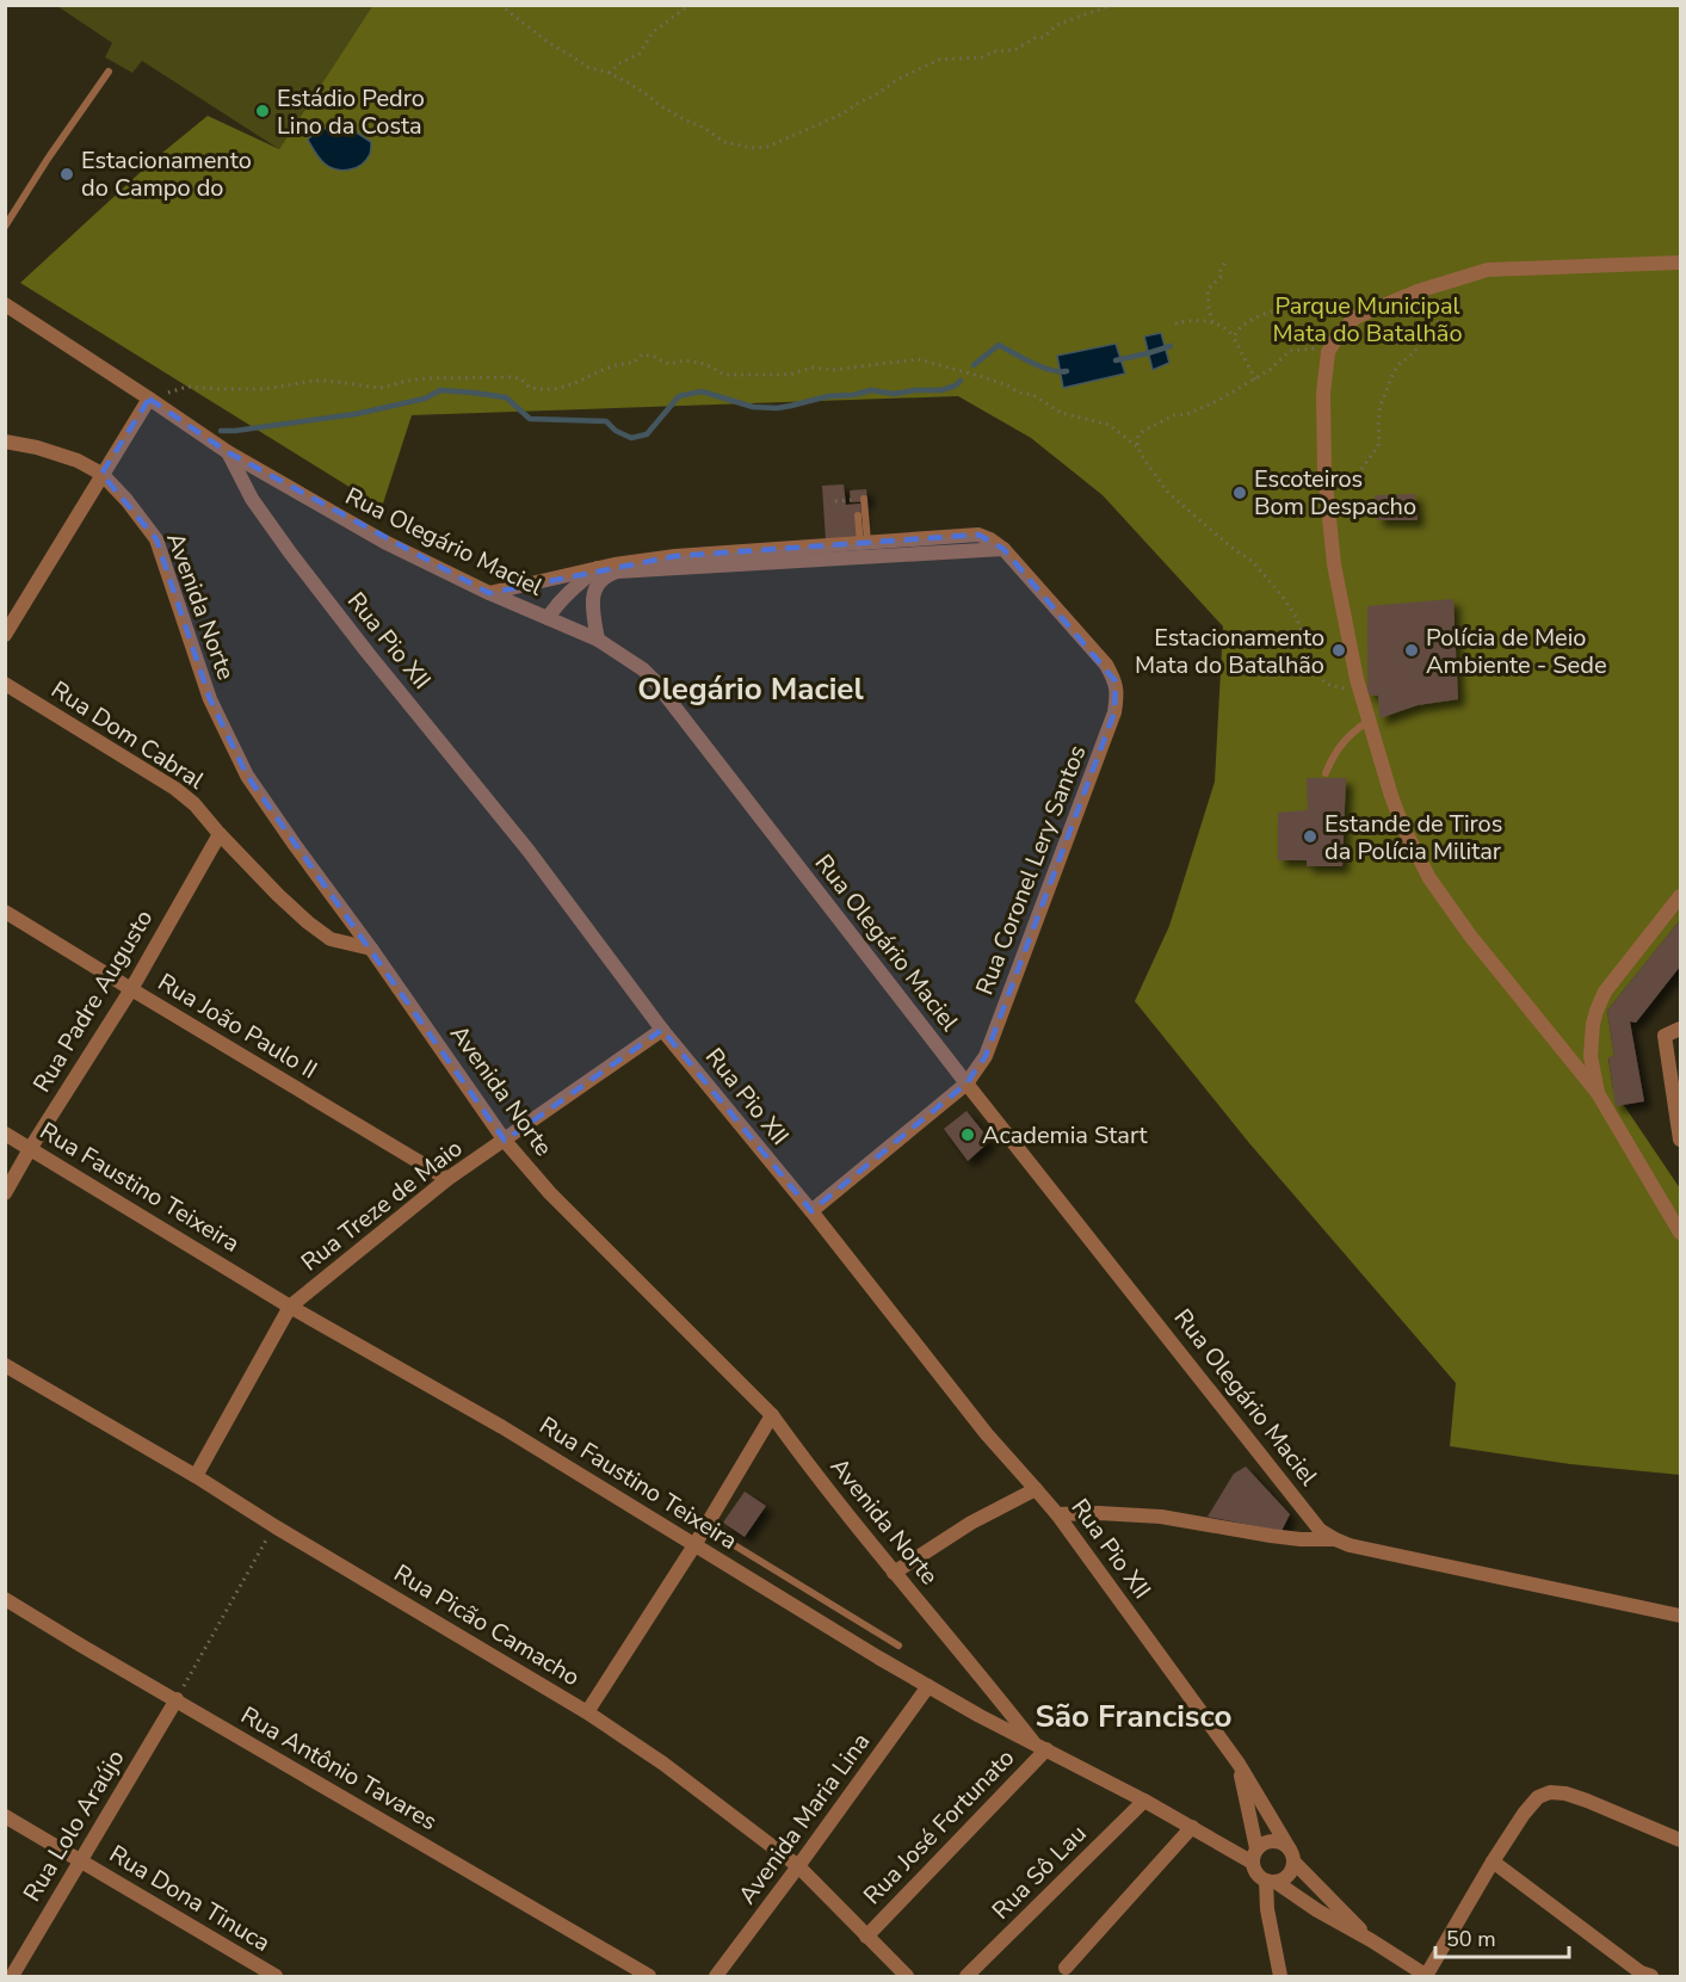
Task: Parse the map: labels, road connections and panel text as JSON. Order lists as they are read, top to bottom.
{
  "streets": {
    "street": [
      "Rua Olegário Maciel",
      "Avenida Norte",
      "Rua Pio XII",
      "Rua Dom Cabral",
      "Rua Coronel Lery Santos",
      "Rua Padre Augusto",
      "Rua João Paulo II",
      "Rua Faustino Teixeira",
      "Rua Treze de Maio",
      "Rua Picão Camacho",
      "Rua Antônio Tavares",
      "Avenida Maria Lina",
      "Rua Lolo Araújo",
      "Rua José Fortunato",
      "Rua Sô Lau",
      "Rua Dona Tinuca"
    ]
  },
  "crossings": [
    ["Rua Olegário Maciel", "Rua Pio XII"],
    ["Rua Olegário Maciel", "Rua Coronel Lery Santos"],
    ["Avenida Norte", "Rua Dom Cabral"],
    ["Avenida Norte", "Rua Faustino Teixeira"],
    ["Avenida Norte", "Rua Treze de Maio"],
    ["Avenida Norte", "Rua José Fortunato"],
    ["Rua Pio XII", "Rua Coronel Lery Santos"],
    ["Rua Pio XII", "Rua Faustino Teixeira"],
    ["Rua Pio XII", "Rua Treze de Maio"],
    ["Rua Dom Cabral", "Rua Padre Augusto"],
    ["Rua Padre Augusto", "Rua João Paulo II"],
    ["Rua Padre Augusto", "Rua Faustino Teixeira"],
    ["Rua João Paulo II", "Rua Treze de Maio"],
    ["Rua Faustino Teixeira", "Rua Treze de Maio"],
    ["Rua Faustino Teixeira", "Avenida Maria Lina"],
    ["Rua Faustino Teixeira", "Rua José Fortunato"],
    ["Rua Faustino Teixeira", "Rua Sô Lau"],
    ["Rua Treze de Maio", "Rua Picão Camacho"],
    ["Rua Picão Camacho", "Avenida Maria Lina"],
    ["Rua Picão Camacho", "Rua José Fortunato"],
    ["Rua Antônio Tavares", "Rua Lolo Araújo"],
    ["Rua Lolo Araújo", "Rua Dona Tinuca"]
  ],
  "districts": ["Olegário Maciel", "São Francisco"],
  "parks": ["Parque Municipal Mata do Batalhão"],
  "places": [
    "Estádio Pedro Lino da Costa",
    "Estacionamento do Campo do",
    "Escoteiros Bom Despacho",
    "Estacionamento Mata do Batalhão",
    "Polícia de Meio Ambiente - Sede",
    "Estande de Tiros da Polícia Militar",
    "Academia Start"
  ],
  "scale_bar": "50 m"
}
